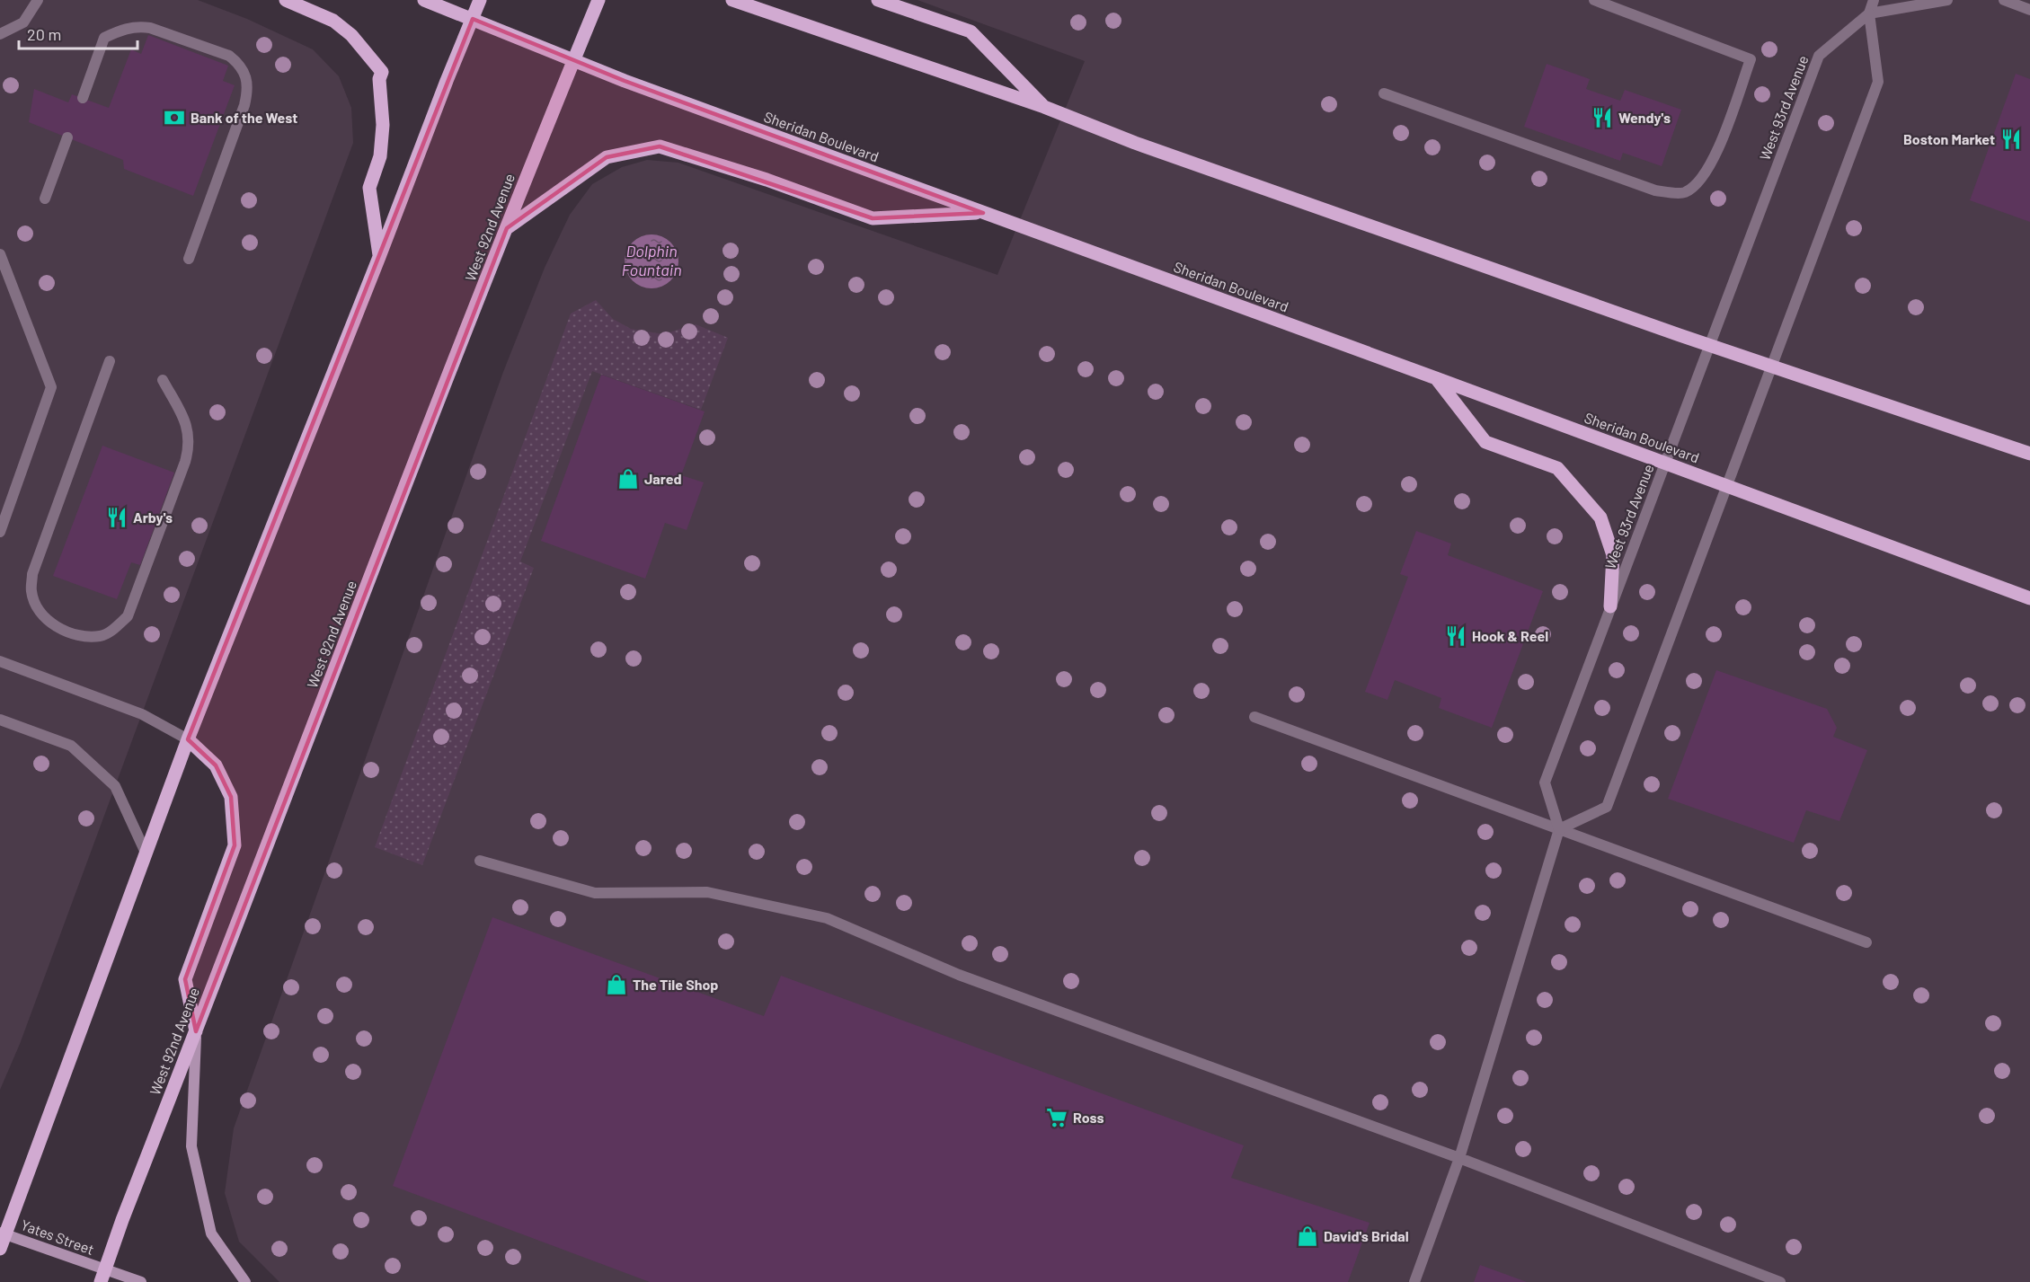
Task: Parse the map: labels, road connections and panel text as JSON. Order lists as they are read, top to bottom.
{
  "streets": {
    "main road": ["Sheridan Boulevard", "West 92nd Avenue"],
    "street": ["West 93rd Avenue", "Yates Street"]
  },
  "crossings": [
    ["West 93rd Avenue", "Sheridan Boulevard"],
    ["Sheridan Boulevard", "West 92nd Avenue"],
    ["West 92nd Avenue", "Yates Street"]
  ],
  "water": ["Dolphin Fountain"],
  "places": {
    "bank": ["Bank of the West"],
    "restaurant": [
      "Wendy's",
      "Boston Market",
      "Arby's",
      "Hook & Reel"
    ],
    "shop": ["Jared", "The Tile Shop", "David's Bridal"],
    "supermarket": ["Ross"]
  },
  "scale_bar": "20 m"
}
